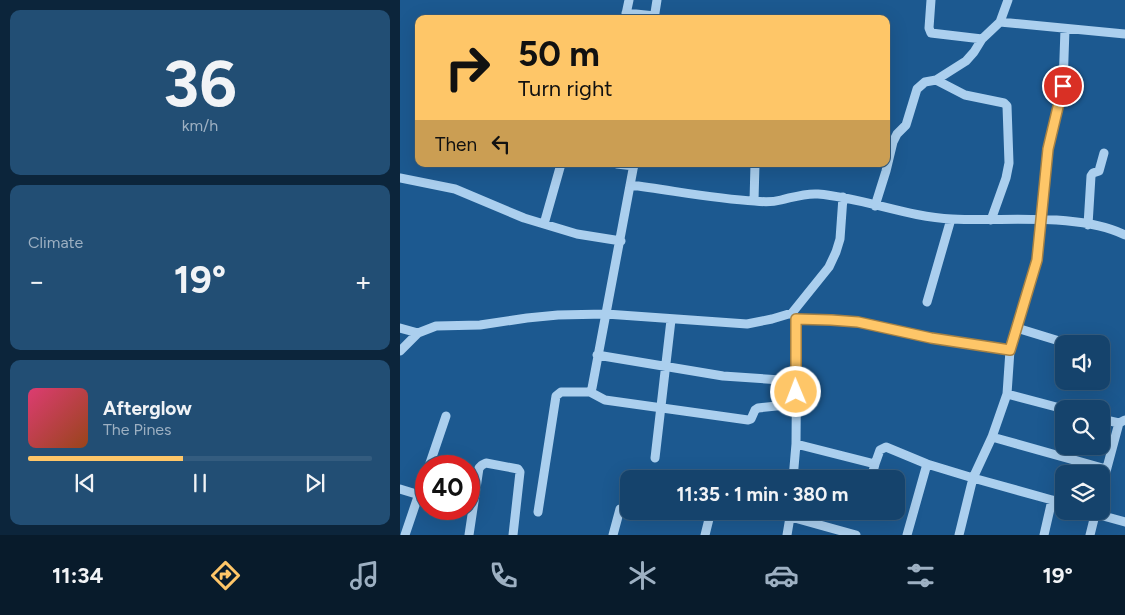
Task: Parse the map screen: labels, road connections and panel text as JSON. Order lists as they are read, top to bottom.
{
  "page": {
    "tile": [
      ["36", "km/h"],
      "Climate"
    ],
    "turn": ["50 m", "Turn right"],
    "then": "Then",
    "heat": ["−", "19°", "+"],
    "song": ["Afterglow", "The Pines"],
    "limit": "40",
    "trip": "11:35 · 1 min · 380 m",
    "tabs": ["11:34", "19°"]
  }
}
